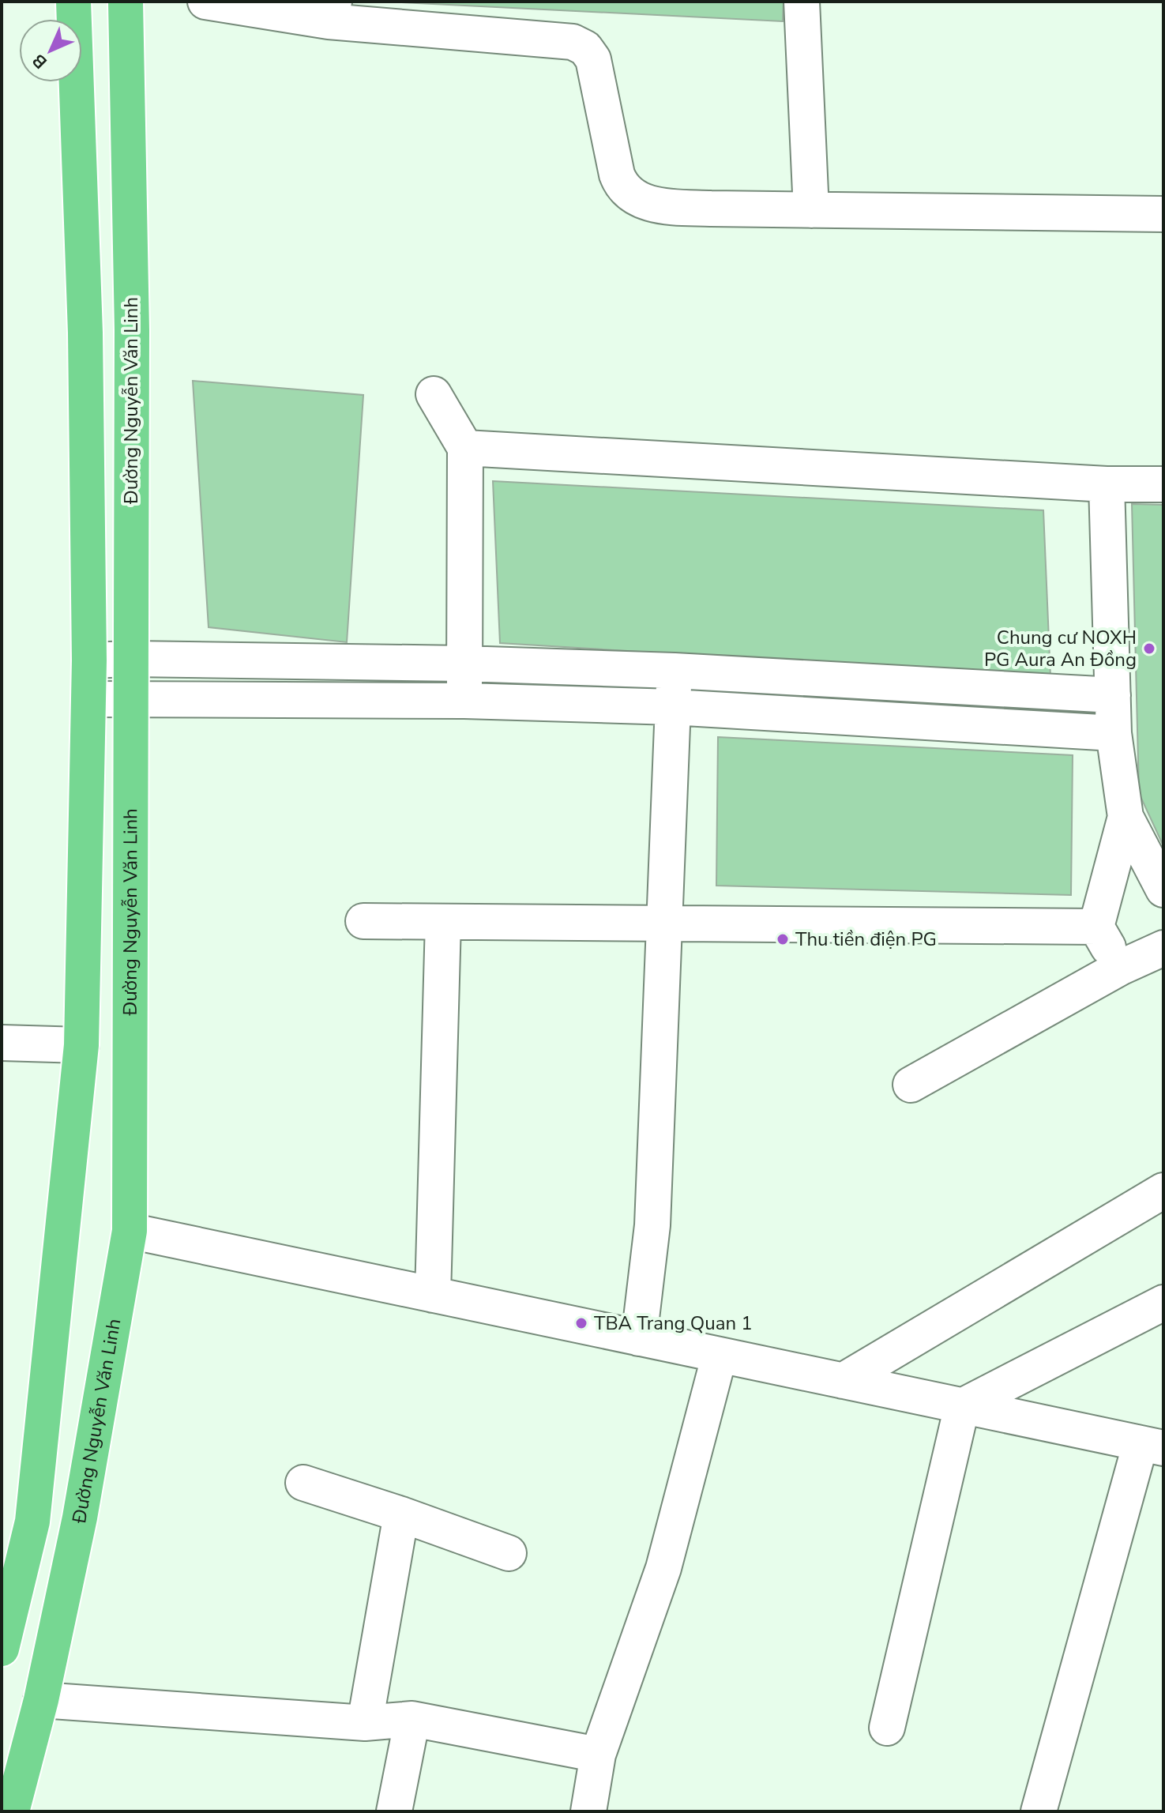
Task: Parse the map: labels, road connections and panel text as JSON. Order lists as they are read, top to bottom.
{
  "streets": {
    "highway": ["Đường Nguyễn Văn Linh"]
  },
  "places": ["Chung cư NOXH PG Aura An Đồng", "Thu tiền điện PG", "TBA Trang Quan 1"],
  "north": "bottom left"
}
